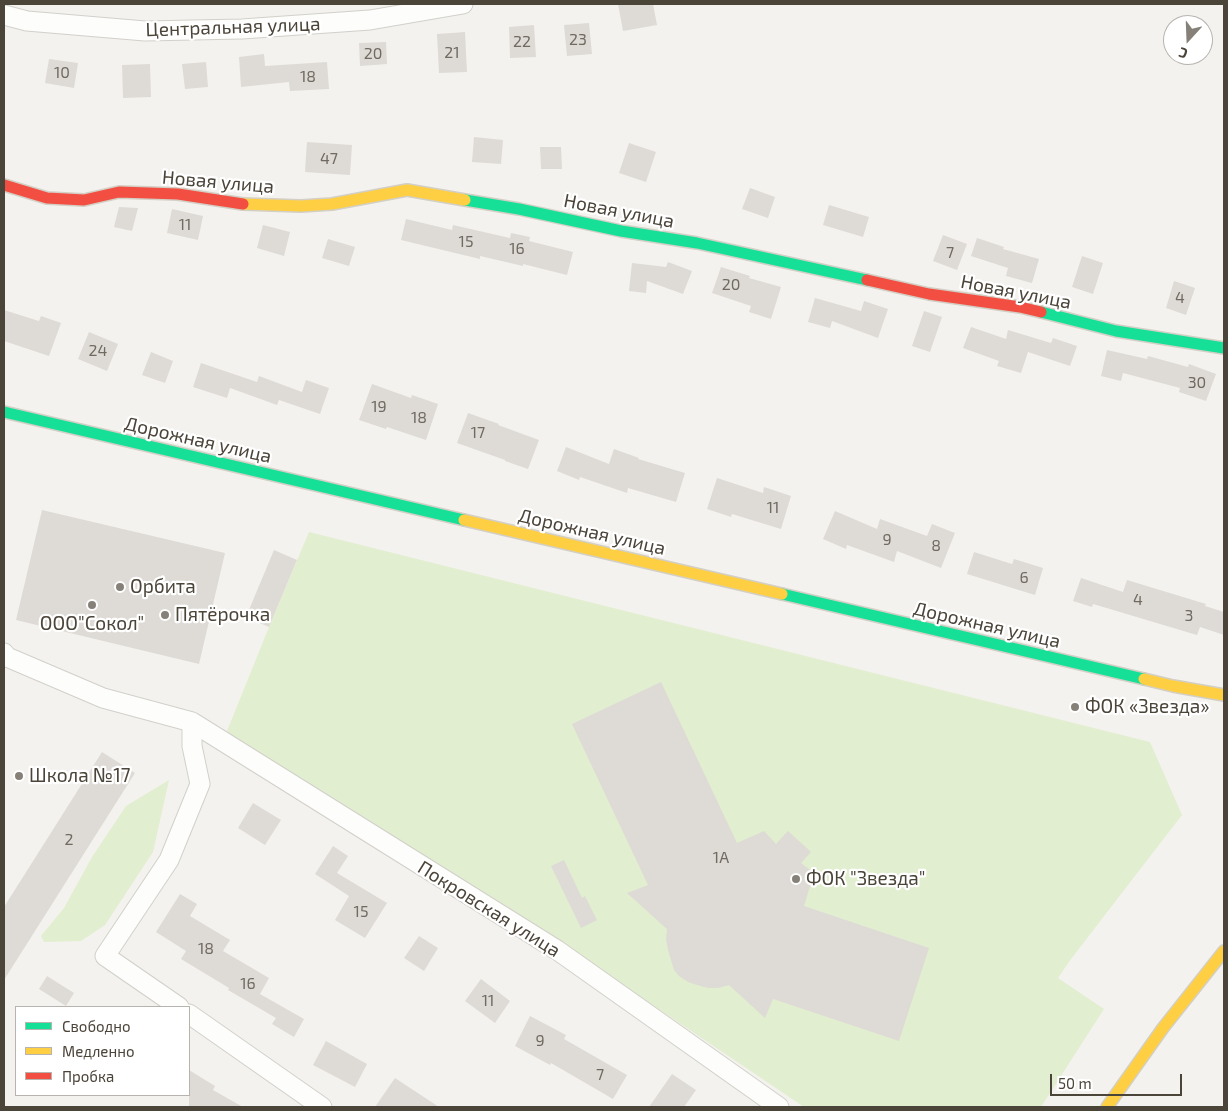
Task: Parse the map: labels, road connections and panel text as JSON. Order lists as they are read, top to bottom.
{
  "streets": {
    "main road": ["Новая улица", "Дорожная улица"],
    "street": ["Центральная улица", "Покровская улица"]
  },
  "places": [
    "Орбита",
    "ООО\"Сокол\"",
    "Пятёрочка",
    "ФОК «Звезда»",
    "Школа №17",
    "ФОК \"Звезда\""
  ],
  "house_numbers": [
    "23",
    "22",
    "21",
    "20",
    "10",
    "18",
    "47",
    "11",
    "15",
    "16",
    "7",
    "20",
    "4",
    "24",
    "30",
    "19",
    "18",
    "17",
    "11",
    "9",
    "8",
    "6",
    "4",
    "3",
    "2",
    "1А",
    "15",
    "18",
    "16",
    "11",
    "9",
    "7"
  ],
  "legend": ["Свободно", "Медленно", "Пробка"],
  "scale_bar": "50 m",
  "north": "bottom"
}
